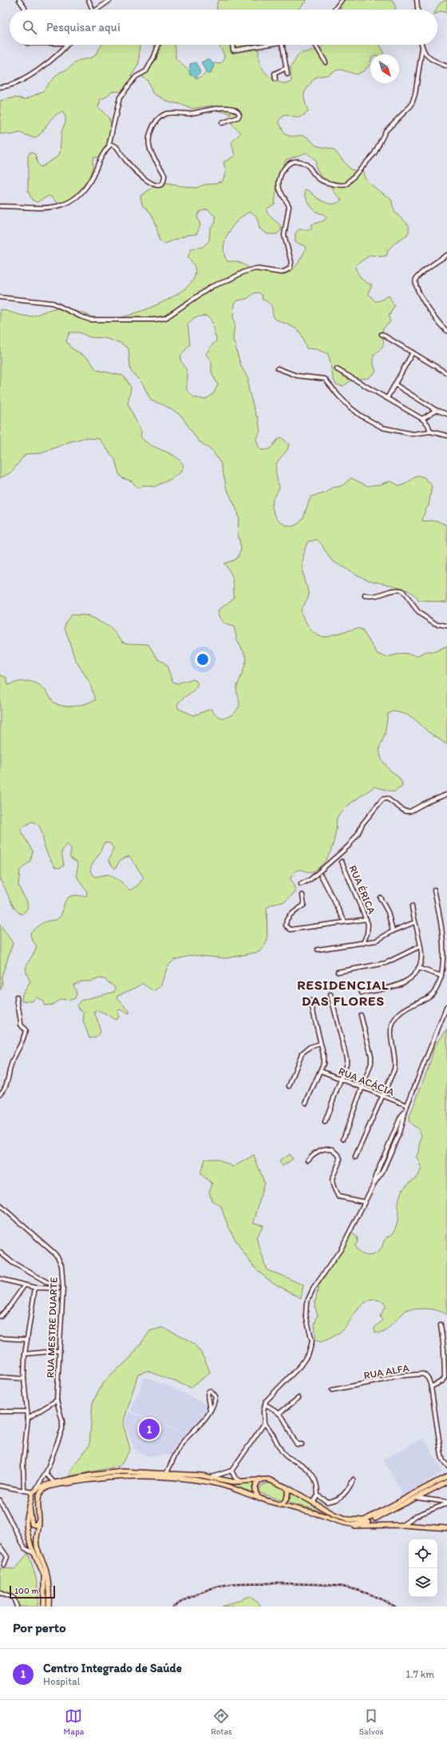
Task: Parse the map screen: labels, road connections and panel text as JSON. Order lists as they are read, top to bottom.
{
  "streets": {
    "street": [
      "RUA ÉRICA",
      "RUA ACÁCIA",
      "RUA MESTRE DUARTE",
      "RUA ALFA"
    ]
  },
  "districts": ["RESIDENCIAL DAS FLORES"],
  "scale_bar": "100 m",
  "north": "bottom right",
  "page": {
    "search": "Pesquisar aqui",
    "pins": "1",
    "scale": "100 m",
    "heading": "Por perto",
    "list": [
      {
        "mark": "1",
        "name": "Centro Integrado de Saúde",
        "note": "Hospital",
        "value": "1.7 km"
      }
    ],
    "nav": ["Mapa", "Rotas", "Salvos"]
  }
}
